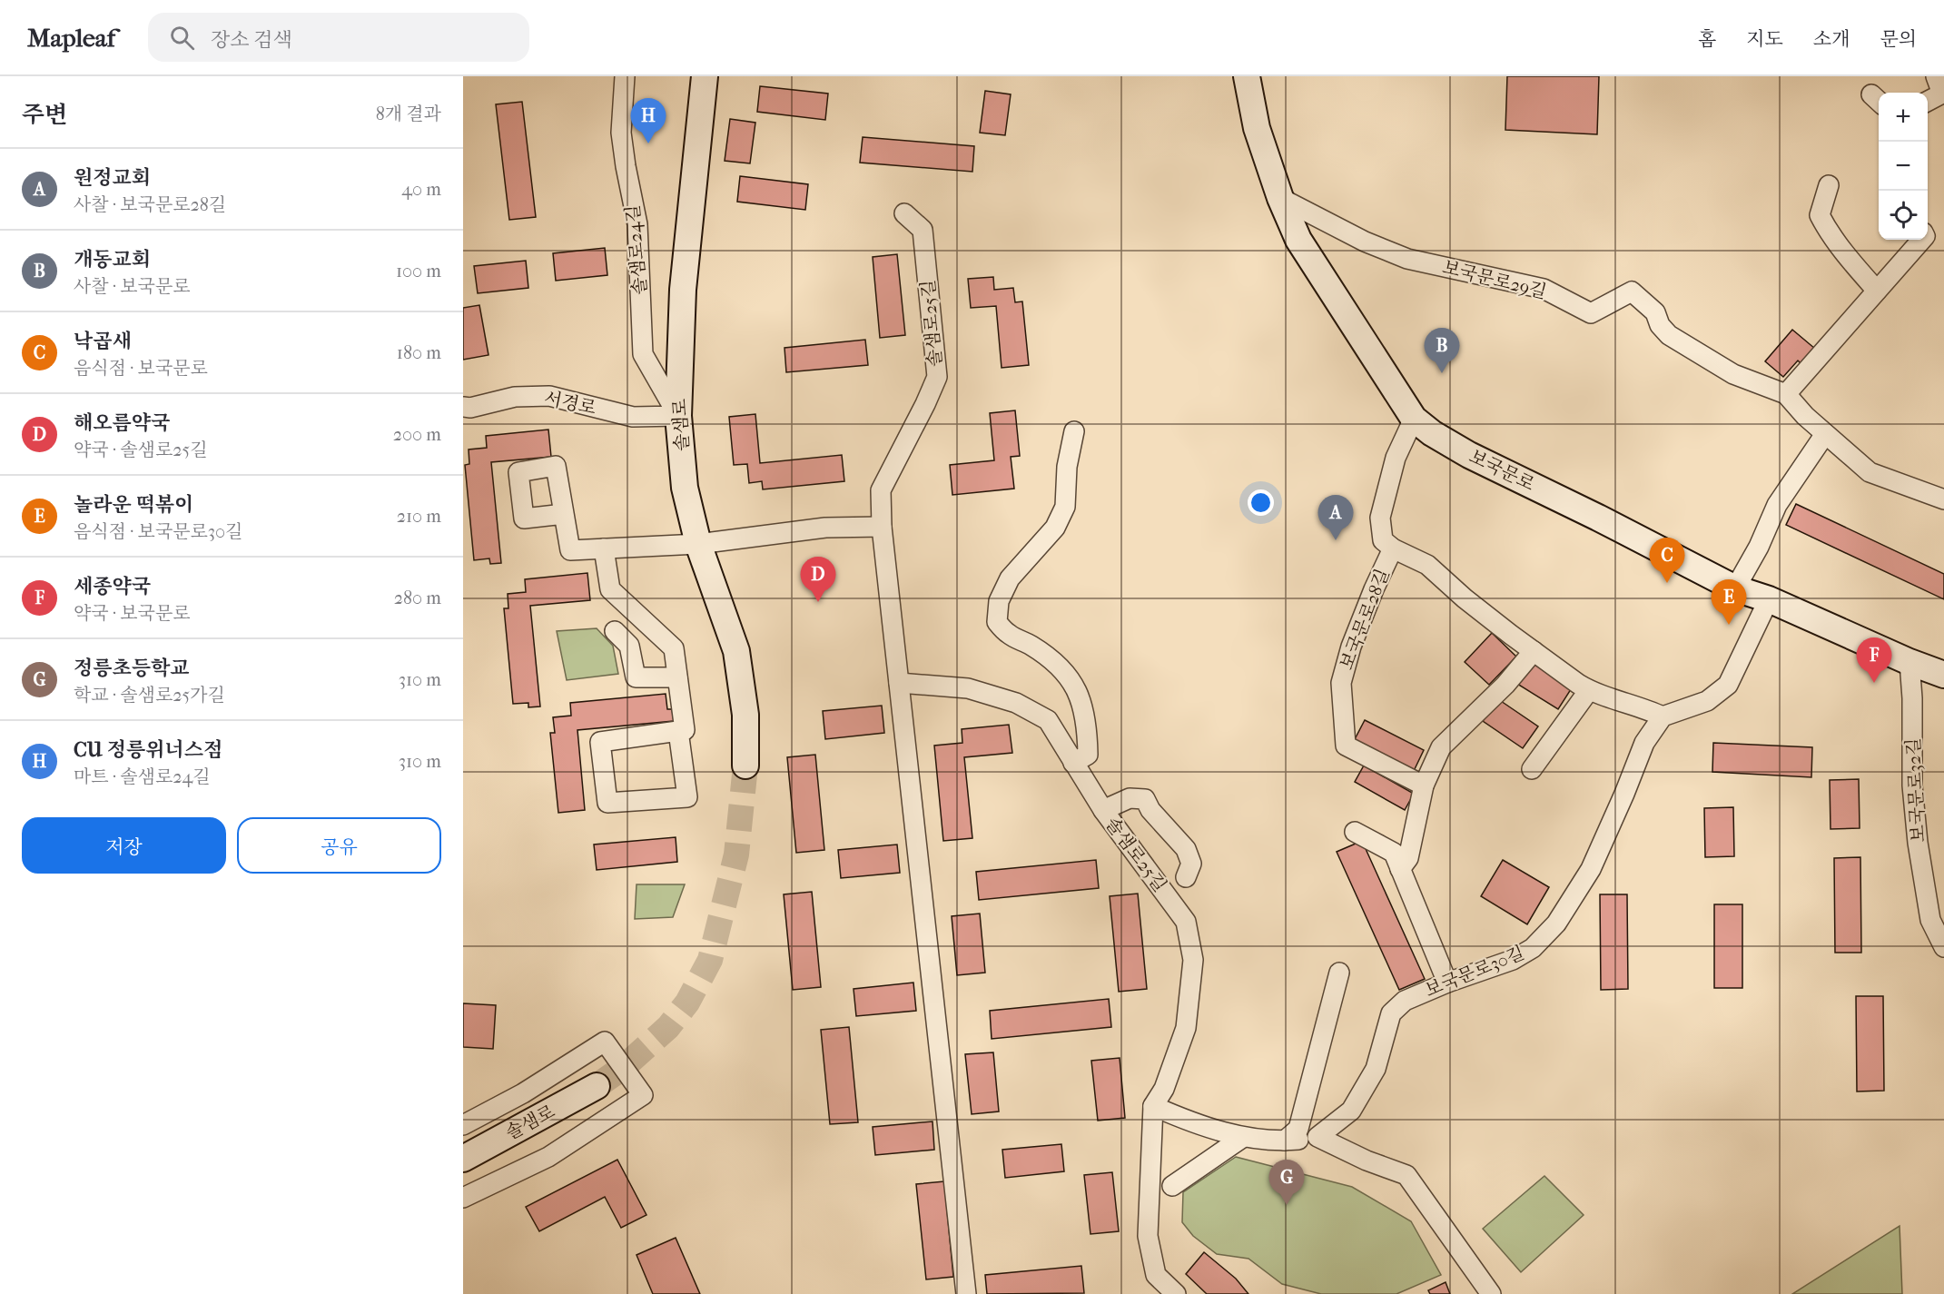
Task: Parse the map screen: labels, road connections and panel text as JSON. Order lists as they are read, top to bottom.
{
  "streets": {
    "street": [
      "솔샘로24길",
      "보국문로29길",
      "솔샘로25길",
      "서경로",
      "솔샘로",
      "보국문로",
      "보국문로28길",
      "보국문로32길",
      "보국문로30길"
    ]
  },
  "crossings": [
    ["솔샘로24길", "서경로"],
    ["솔샘로24길", "솔샘로"],
    ["보국문로29길", "보국문로"],
    ["서경로", "솔샘로"],
    ["보국문로", "보국문로28길"],
    ["보국문로", "보국문로32길"]
  ],
  "page": {
    "header": "Mapleaf",
    "search": "장소 검색",
    "nav": [
      "홈",
      "지도",
      "소개",
      "문의"
    ],
    "heading": ["주변", "8개 결과"],
    "map_buttons": ["+", "−"],
    "pins": [
      "H",
      "B",
      "A",
      "C",
      "D",
      "E",
      "F",
      "G"
    ],
    "list": [
      {
        "mark": "A",
        "name": "원정교회",
        "note": "사찰 · 보국문로28길",
        "value": "40 m"
      },
      {
        "mark": "B",
        "name": "개동교회",
        "note": "사찰 · 보국문로",
        "value": "100 m"
      },
      {
        "mark": "C",
        "name": "낙곱새",
        "note": "음식점 · 보국문로",
        "value": "180 m"
      },
      {
        "mark": "D",
        "name": "해오름약국",
        "note": "약국 · 솔샘로25길",
        "value": "200 m"
      },
      {
        "mark": "E",
        "name": "놀라운 떡볶이",
        "note": "음식점 · 보국문로30길",
        "value": "210 m"
      },
      {
        "mark": "F",
        "name": "세종약국",
        "note": "약국 · 보국문로",
        "value": "280 m"
      },
      {
        "mark": "G",
        "name": "정릉초등학교",
        "note": "학교 · 솔샘로25가길",
        "value": "310 m"
      },
      {
        "mark": "H",
        "name": "CU 정릉위너스점",
        "note": "마트 · 솔샘로24길",
        "value": "310 m"
      }
    ],
    "buttons": ["저장", "공유"]
  }
}
